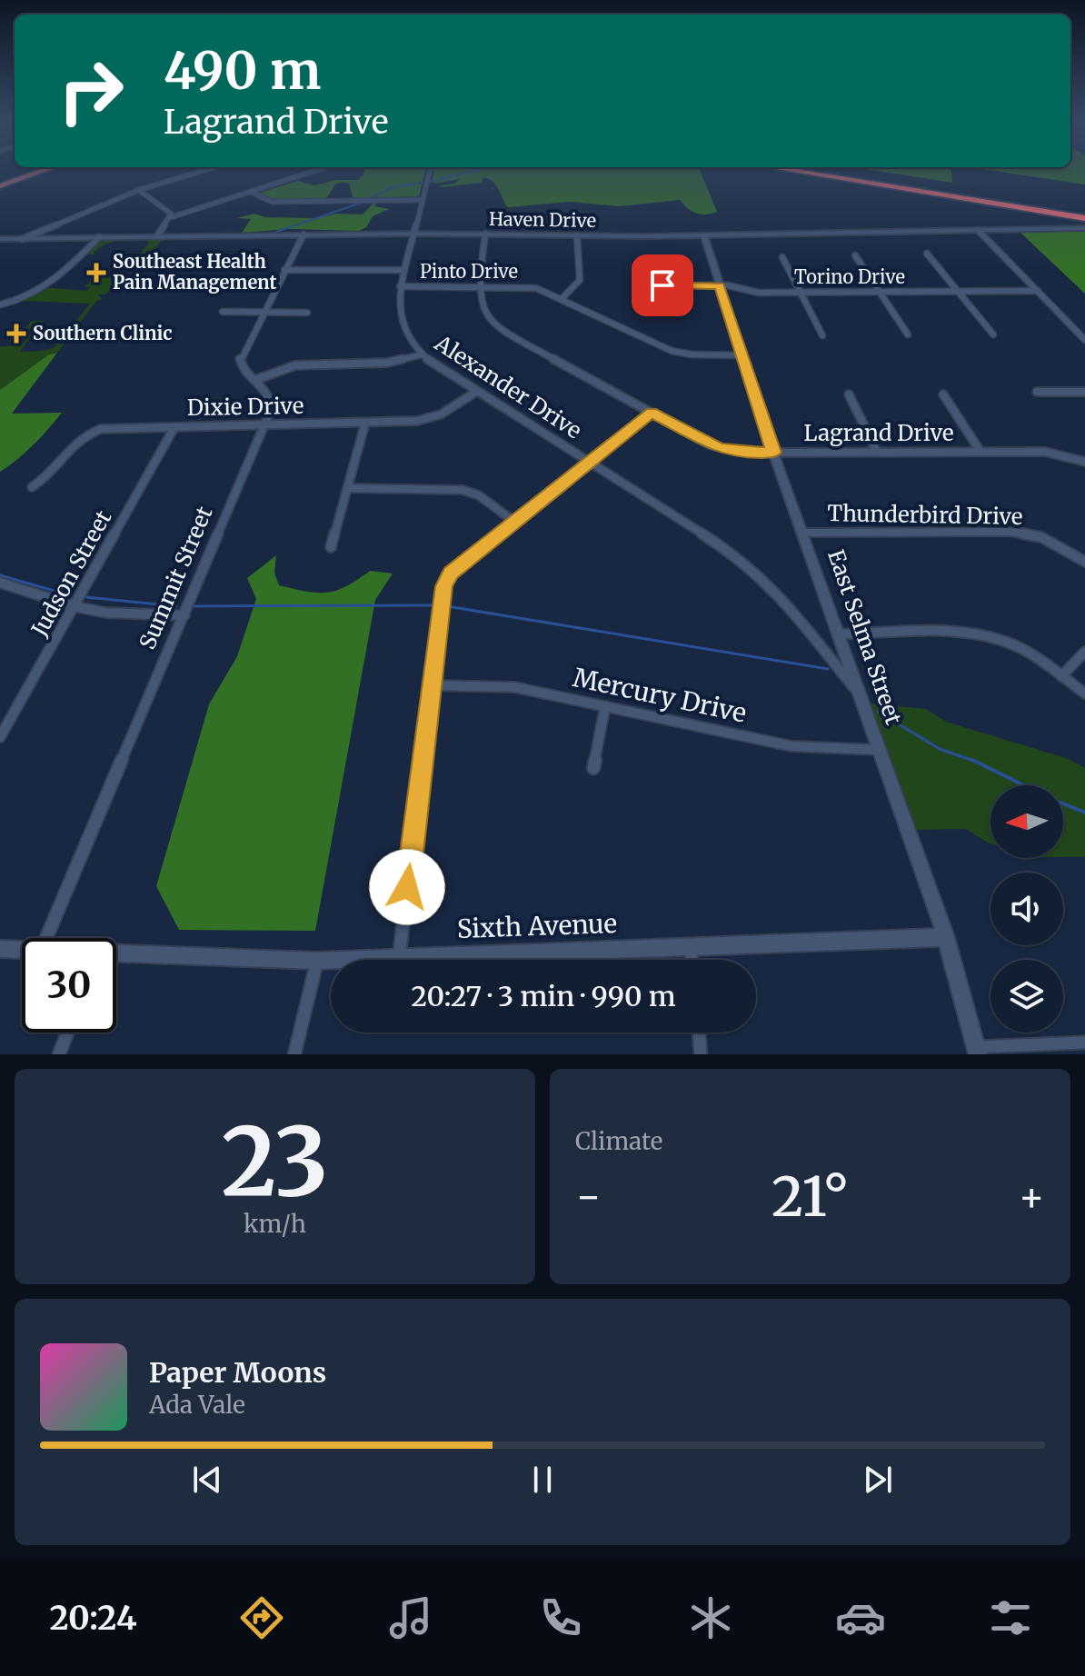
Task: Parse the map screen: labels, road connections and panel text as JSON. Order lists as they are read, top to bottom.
{
  "streets": {
    "street": [
      "Haven Drive",
      "Pinto Drive",
      "Torino Drive",
      "Alexander Drive",
      "Dixie Drive",
      "Lagrand Drive",
      "Thunderbird Drive",
      "Judson Street",
      "Summit Street",
      "East Selma Street",
      "Mercury Drive",
      "Sixth Avenue"
    ]
  },
  "crossings": [
    ["Haven Drive", "Alexander Drive"],
    ["Haven Drive", "Lagrand Drive"],
    ["Haven Drive", "Summit Street"],
    ["Haven Drive", "East Selma Street"],
    ["Pinto Drive", "Alexander Drive"],
    ["Pinto Drive", "Lagrand Drive"],
    ["Pinto Drive", "East Selma Street"],
    ["Torino Drive", "East Selma Street"],
    ["Alexander Drive", "Dixie Drive"],
    ["Alexander Drive", "East Selma Street"],
    ["Dixie Drive", "Judson Street"],
    ["Dixie Drive", "Summit Street"],
    ["Lagrand Drive", "East Selma Street"],
    ["Thunderbird Drive", "East Selma Street"],
    ["East Selma Street", "Mercury Drive"],
    ["East Selma Street", "Sixth Avenue"]
  ],
  "places": {
    "health": ["Southeast Health Pain Management", "Southern Clinic"]
  },
  "north": "left",
  "page": {
    "turn": ["490 m", "Lagrand Drive"],
    "limit": "30",
    "trip": "20:27 · 3 min · 990 m",
    "tile": [
      ["23", "km/h"],
      "Climate"
    ],
    "heat": ["−", "21°", "+"],
    "song": ["Paper Moons", "Ada Vale"],
    "tabs": "20:24"
  }
}
